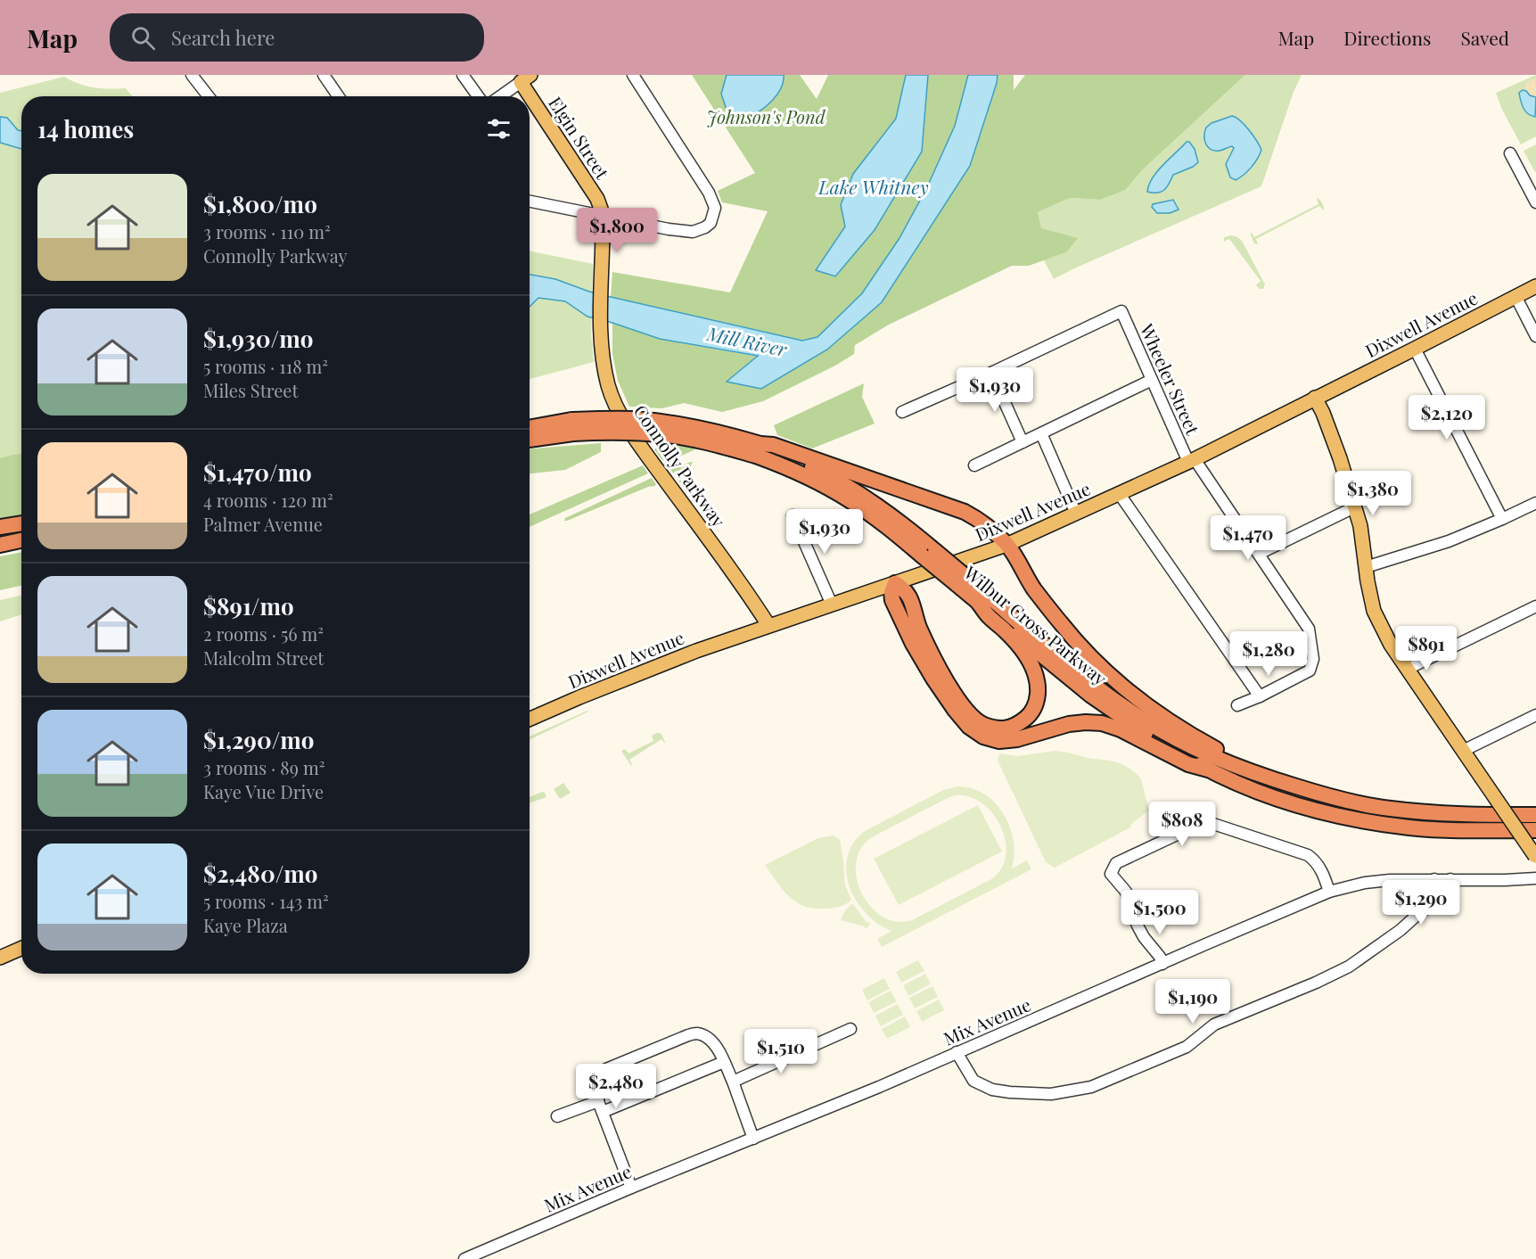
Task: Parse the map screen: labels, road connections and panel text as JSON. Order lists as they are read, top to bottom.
{
  "streets": {
    "highway": ["Wilbur Cross Parkway"],
    "main road": ["Elgin Street", "Dixwell Avenue", "Connolly Parkway"],
    "street": ["Wheeler Street", "Mix Avenue"]
  },
  "crossings": [
    ["Elgin Street", "Connolly Parkway"],
    ["Dixwell Avenue", "Wheeler Street"],
    ["Dixwell Avenue", "Connolly Parkway"]
  ],
  "water": ["Lake Whitney", "Mill River"],
  "parks": ["Johnson's Pond"],
  "page": {
    "header": "Map",
    "search": "Search here",
    "nav": ["Map", "Directions", "Saved"],
    "heading": "14 homes",
    "list": [
      {
        "name": "$1,800/mo",
        "note": "3 rooms · 110 m² · Connolly Parkway"
      },
      {
        "name": "$1,930/mo",
        "note": "5 rooms · 118 m² · Miles Street"
      },
      {
        "name": "$1,470/mo",
        "note": "4 rooms · 120 m² · Palmer Avenue"
      },
      {
        "name": "$891/mo",
        "note": "2 rooms · 56 m² · Malcolm Street"
      },
      {
        "name": "$1,290/mo",
        "note": "3 rooms · 89 m² · Kaye Vue Drive"
      },
      {
        "name": "$2,480/mo",
        "note": "5 rooms · 143 m² · Kaye Plaza"
      }
    ],
    "price": [
      "$1,800",
      "$1,930",
      "$2,120",
      "$1,380",
      "$1,930",
      "$1,470",
      "$891",
      "$1,280",
      "$808",
      "$1,290",
      "$1,500",
      "$1,190",
      "$1,510",
      "$2,480"
    ]
  }
}
